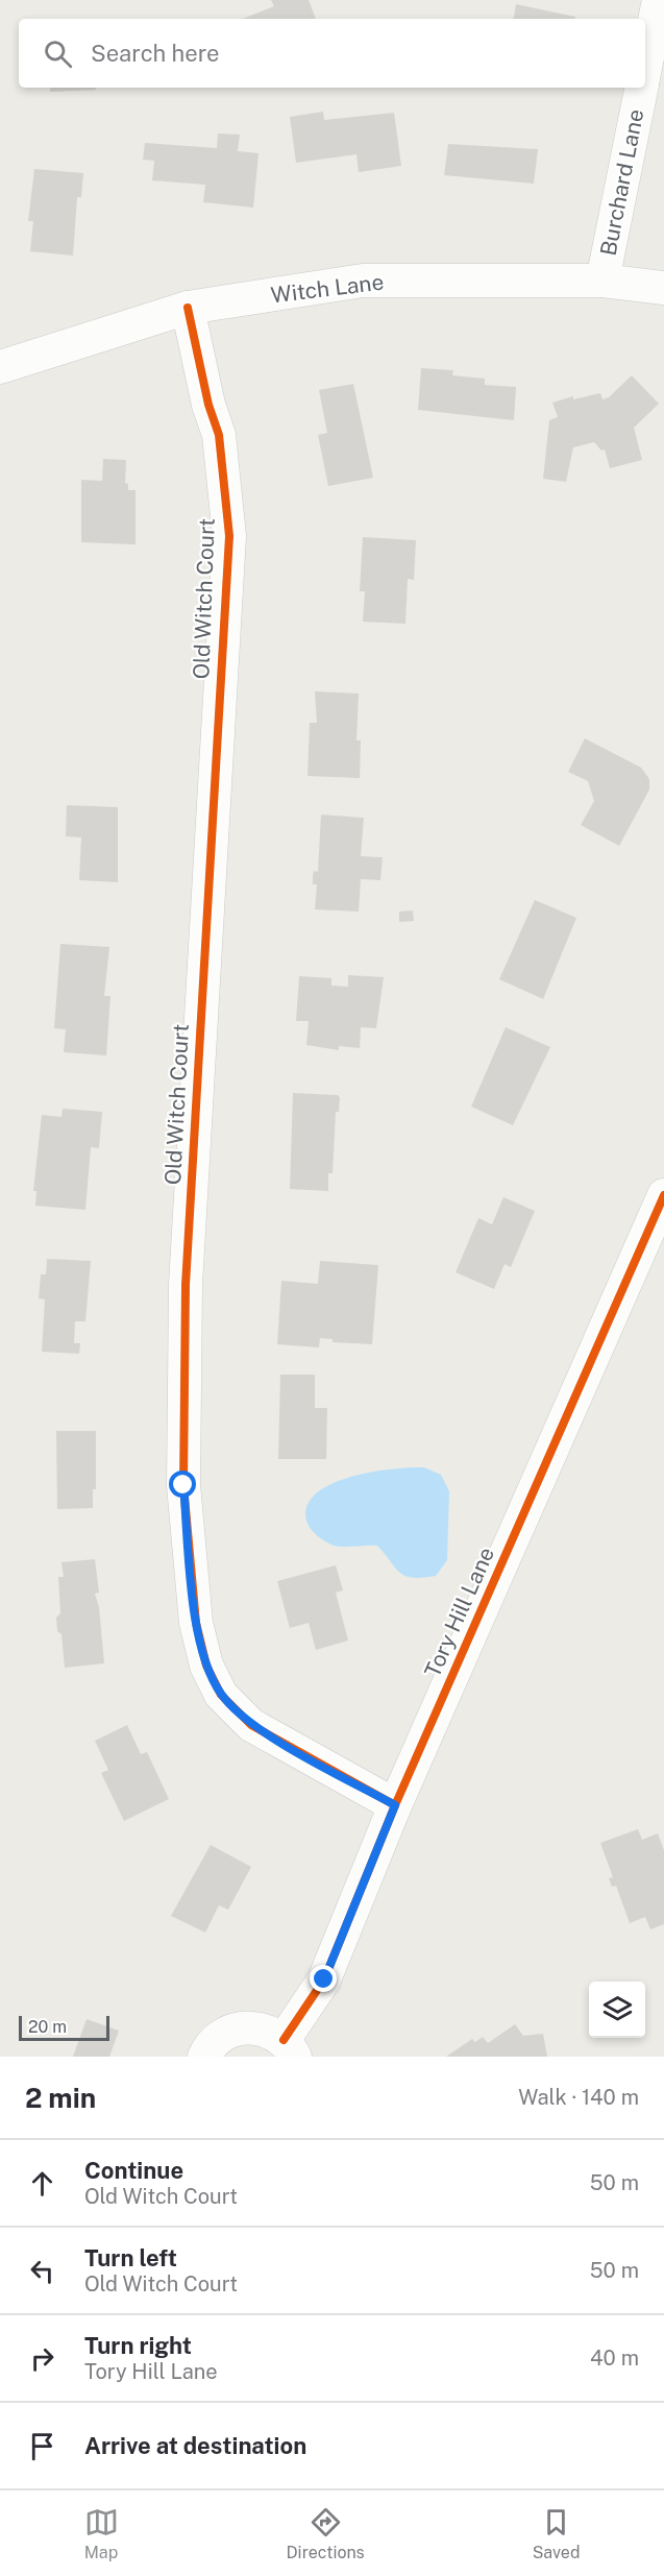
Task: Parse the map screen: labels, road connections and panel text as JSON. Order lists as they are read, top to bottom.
{
  "streets": {
    "street": [
      "Burchard Lane",
      "Witch Lane",
      "Old Witch Court",
      "Tory Hill Lane"
    ]
  },
  "crossings": [
    ["Burchard Lane", "Witch Lane"],
    ["Witch Lane", "Old Witch Court"],
    ["Old Witch Court", "Tory Hill Lane"]
  ],
  "scale_bar": "20 m",
  "page": {
    "search": "Search here",
    "scale": "20 m",
    "heading": ["2 min", "Walk · 140 m"],
    "list": [
      ["Continue", "Old Witch Court", "50 m"],
      ["Turn left", "Old Witch Court", "50 m"],
      ["Turn right", "Tory Hill Lane", "40 m"],
      "Arrive at destination"
    ],
    "nav": ["Map", "Directions", "Saved"]
  }
}
